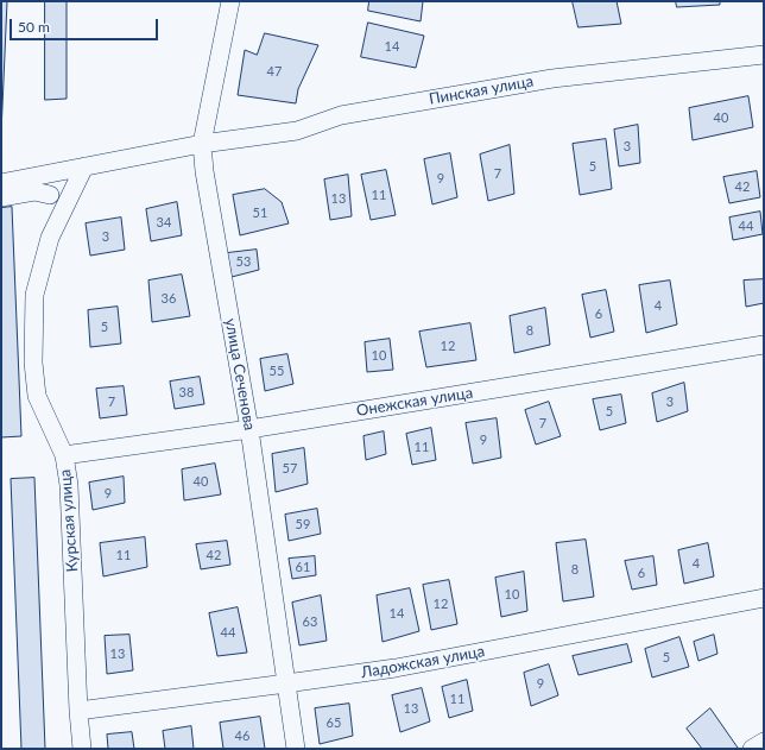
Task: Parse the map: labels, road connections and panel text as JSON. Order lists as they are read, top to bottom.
{
  "streets": {
    "street": [
      "Пинская улица",
      "улица Сеченова",
      "Онежская улица",
      "Курская улица",
      "Ладожская улица"
    ]
  },
  "crossings": [
    ["Пинская улица", "улица Сеченова"],
    ["Пинская улица", "Курская улица"],
    ["улица Сеченова", "Онежская улица"],
    ["улица Сеченова", "Ладожская улица"],
    ["Онежская улица", "Курская улица"],
    ["Курская улица", "Ладожская улица"]
  ],
  "house_numbers": [
    "14",
    "47",
    "40",
    "3",
    "5",
    "7",
    "9",
    "42",
    "11",
    "13",
    "51",
    "34",
    "44",
    "3",
    "53",
    "36",
    "4",
    "6",
    "5",
    "8",
    "12",
    "10",
    "55",
    "38",
    "7",
    "3",
    "5",
    "7",
    "9",
    "11",
    "57",
    "40",
    "9",
    "59",
    "11",
    "42",
    "4",
    "61",
    "8",
    "6",
    "10",
    "12",
    "14",
    "63",
    "44",
    "13",
    "5",
    "9",
    "11",
    "13",
    "65",
    "46"
  ],
  "scale_bar": "50 m"
}
